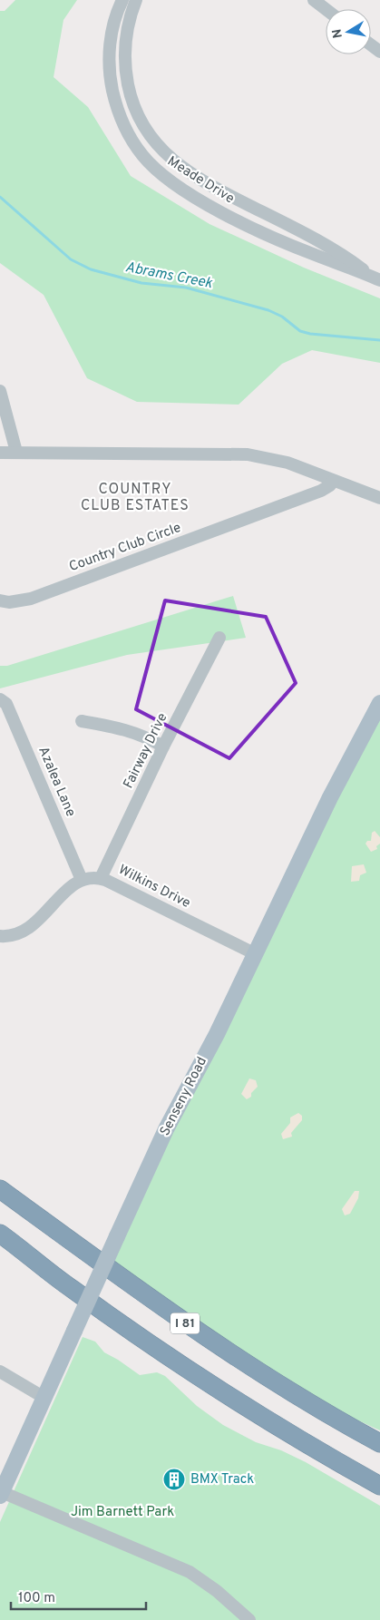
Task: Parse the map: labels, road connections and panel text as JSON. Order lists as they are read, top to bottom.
{
  "streets": {
    "highway": ["I 81"],
    "main road": ["Senseny Road"],
    "street": [
      "Meade Drive",
      "Country Club Circle",
      "Fairway Drive",
      "Azalea Lane",
      "Wilkins Drive"
    ]
  },
  "crossings": [
    ["Fairway Drive", "Wilkins Drive"],
    ["Azalea Lane", "Wilkins Drive"],
    ["Wilkins Drive", "Senseny Road"]
  ],
  "districts": ["COUNTRY CLUB ESTATES"],
  "water": ["Abrams Creek"],
  "parks": ["Jim Barnett Park"],
  "places": {
    "building": ["BMX Track"]
  },
  "scale_bar": "100 m",
  "north": "left"
}
